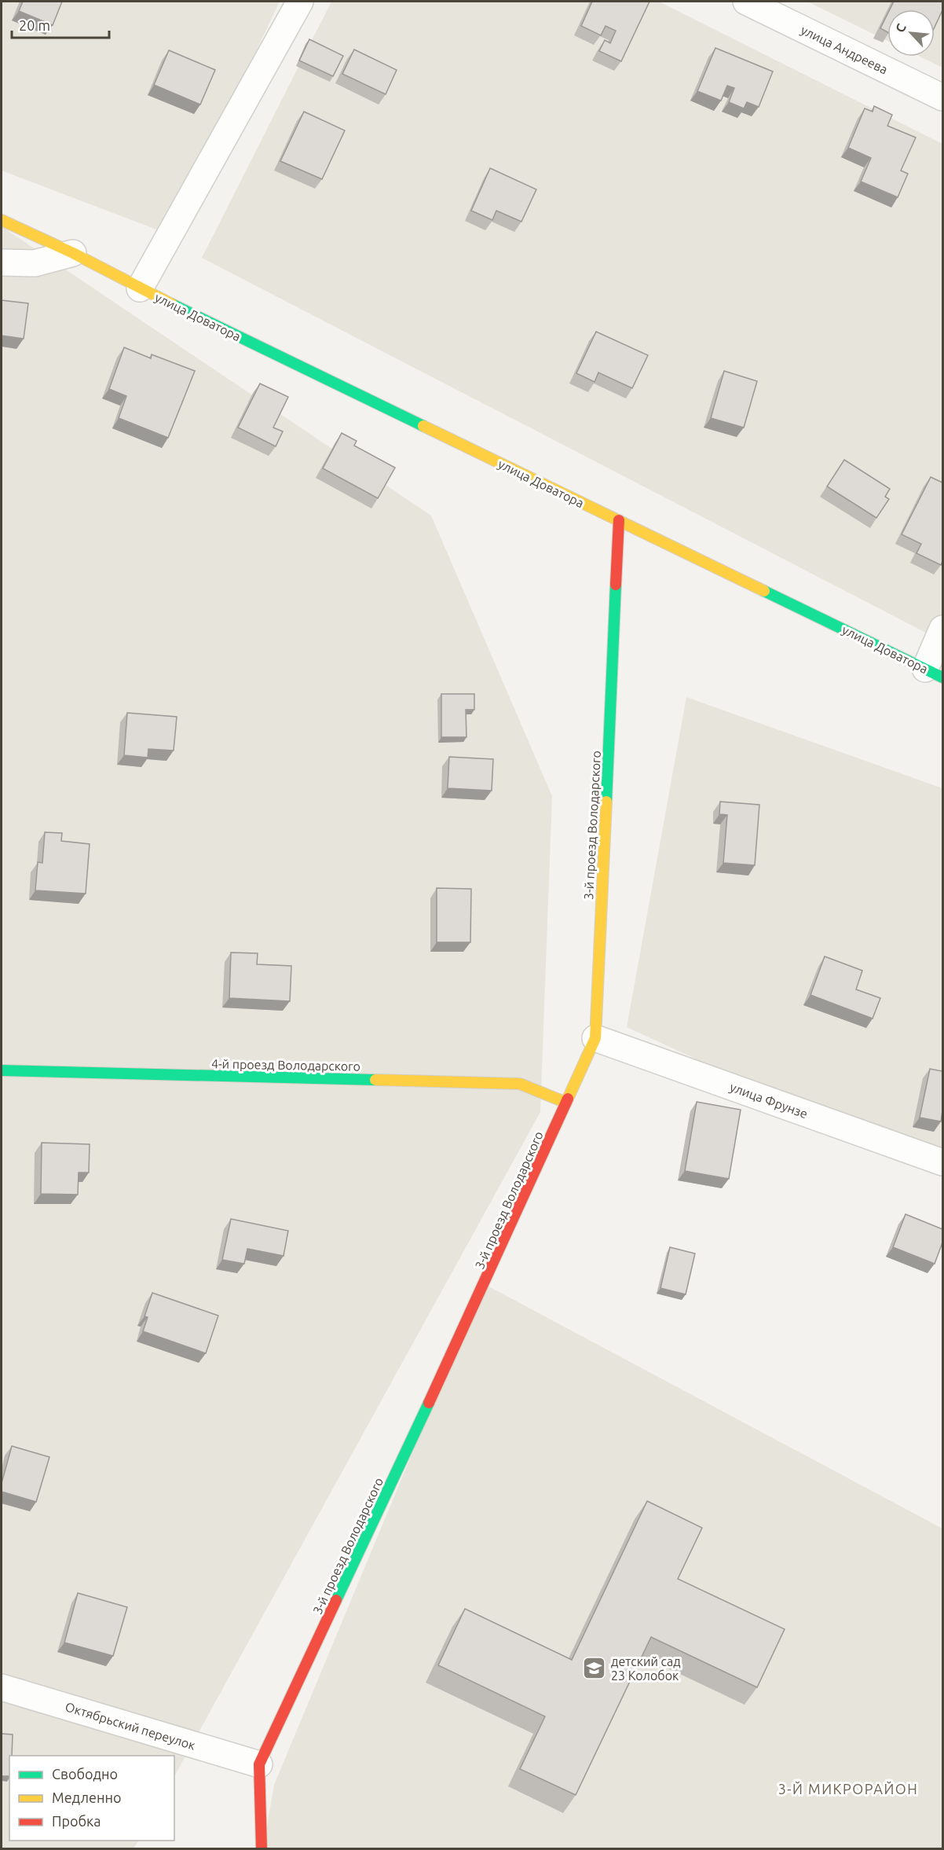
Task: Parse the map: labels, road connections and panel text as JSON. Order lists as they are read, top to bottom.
{
  "streets": {
    "street": [
      "улица Андреева",
      "улица Доватора",
      "3-й проезд Володарского",
      "4-й проезд Володарского",
      "улица Фрунзе",
      "Октябрьский переулок"
    ]
  },
  "crossings": [
    ["улица Доватора", "3-й проезд Володарского"],
    ["3-й проезд Володарского", "4-й проезд Володарского"],
    ["3-й проезд Володарского", "улица Фрунзе"],
    ["3-й проезд Володарского", "Октябрьский переулок"]
  ],
  "districts": ["3-Й МИКРОРАЙОН"],
  "places": {
    "school or university": ["детский сад 23 Колобок"]
  },
  "legend": ["Свободно", "Медленно", "Пробка"],
  "scale_bar": "20 m",
  "north": "top left"
}
